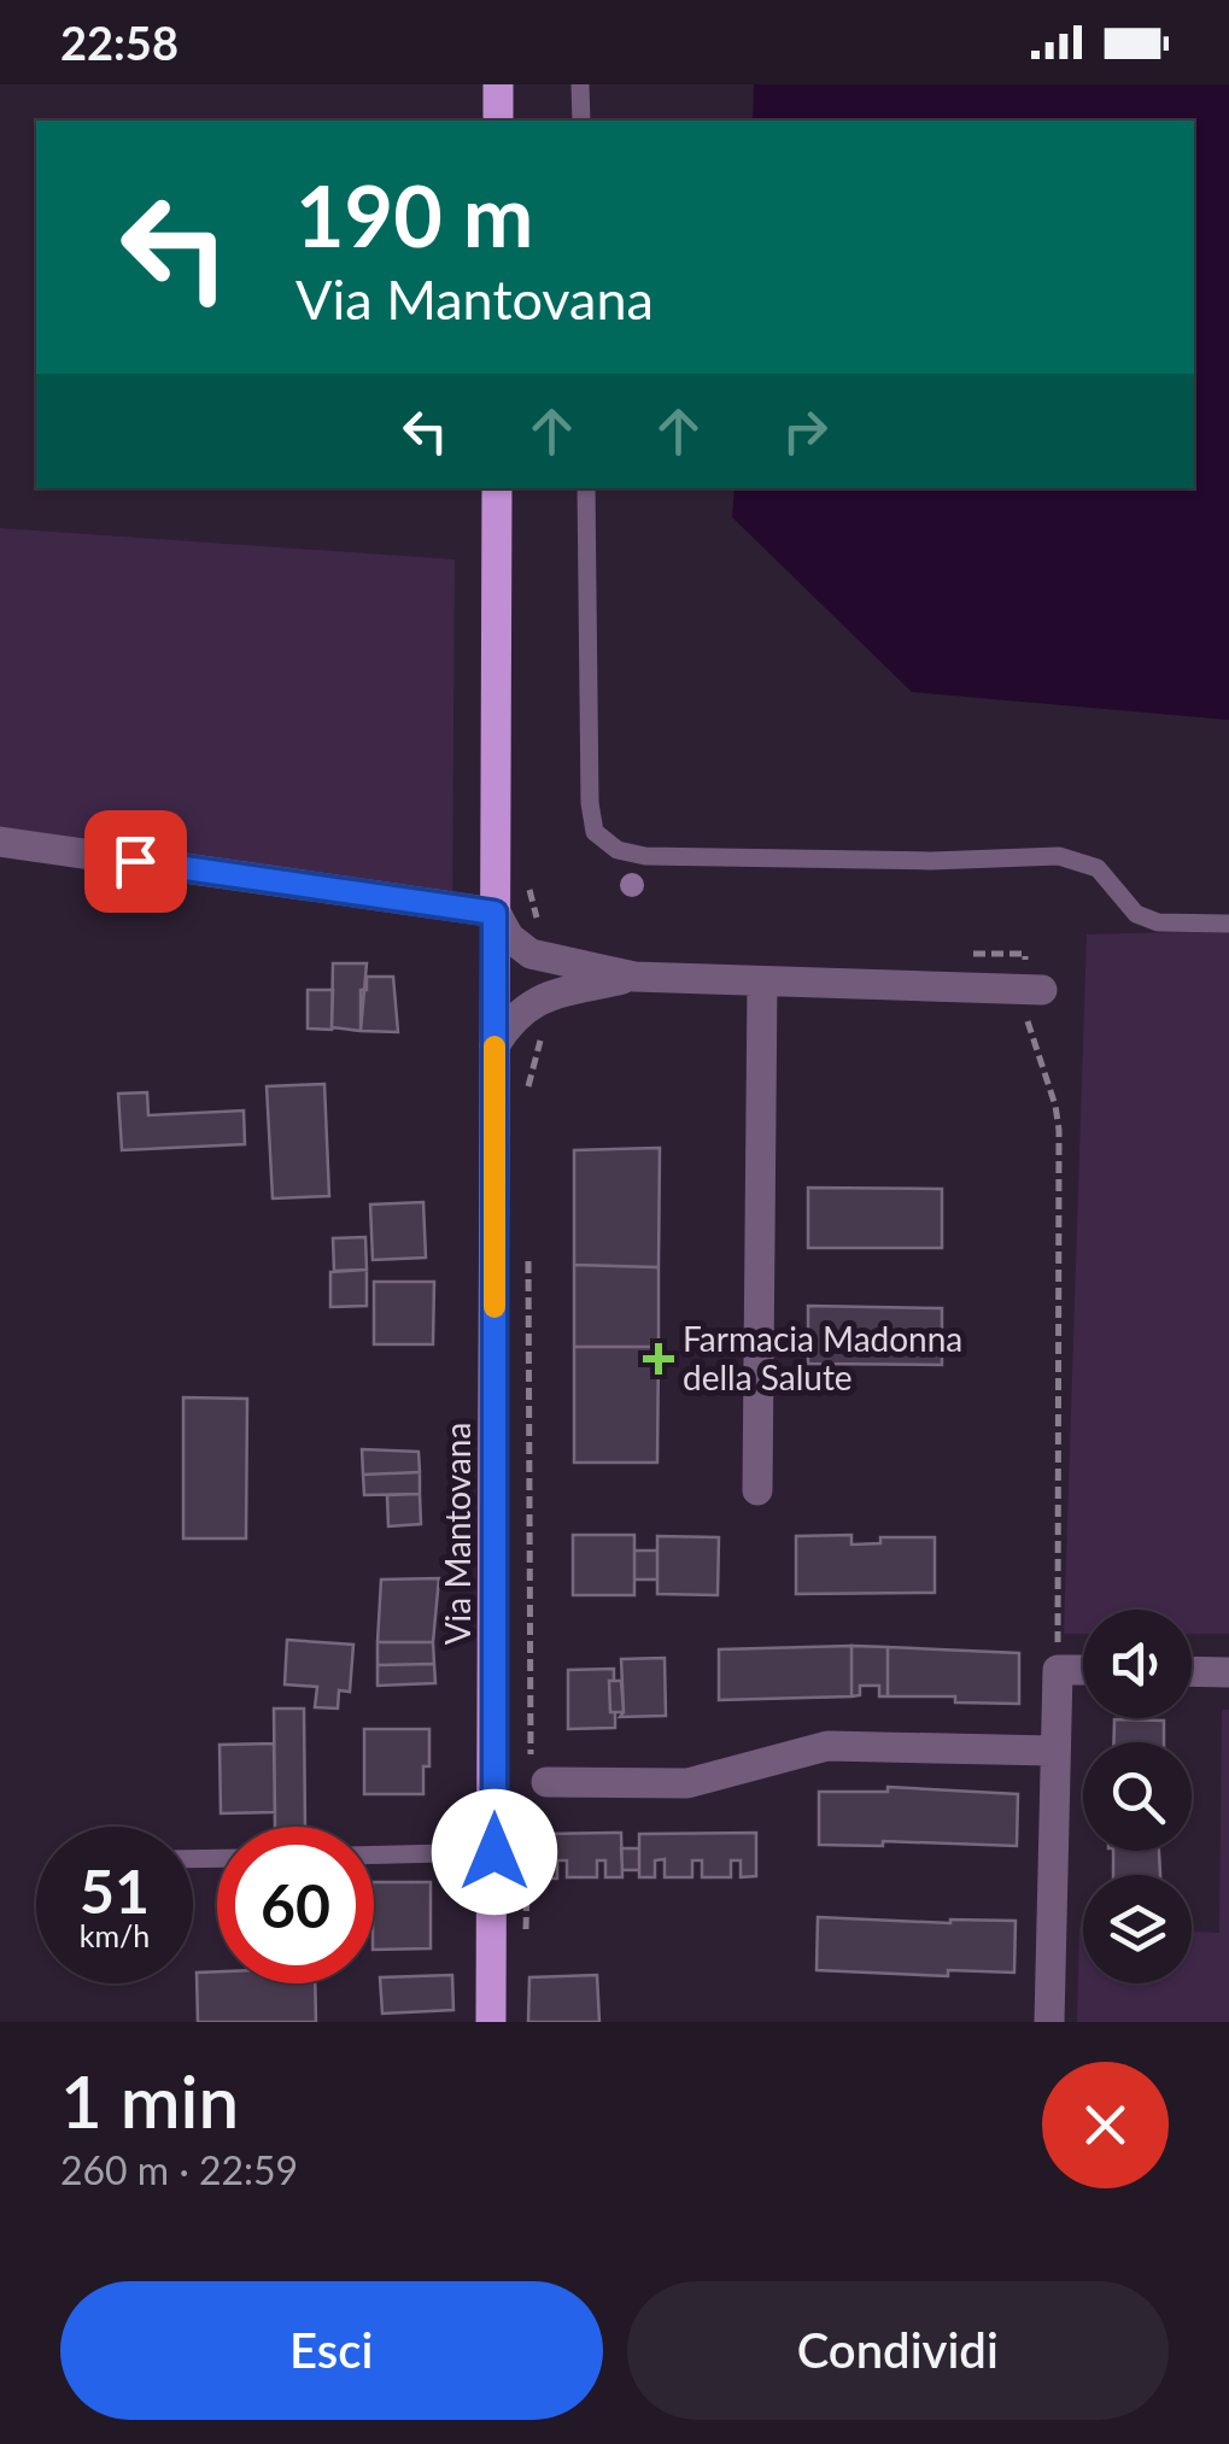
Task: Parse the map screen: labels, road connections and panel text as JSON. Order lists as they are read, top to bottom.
{
  "streets": {
    "main road": ["Via Mantovana"]
  },
  "places": {
    "health": ["Farmacia Madonna della Salute"]
  },
  "page": {
    "status": "22:58",
    "turn": ["190 m", "Via Mantovana"],
    "speed": "51 km/h",
    "limit": "60",
    "heading": ["1 min", "260 m · 22:59"],
    "buttons": ["Esci", "Condividi"]
  }
}
